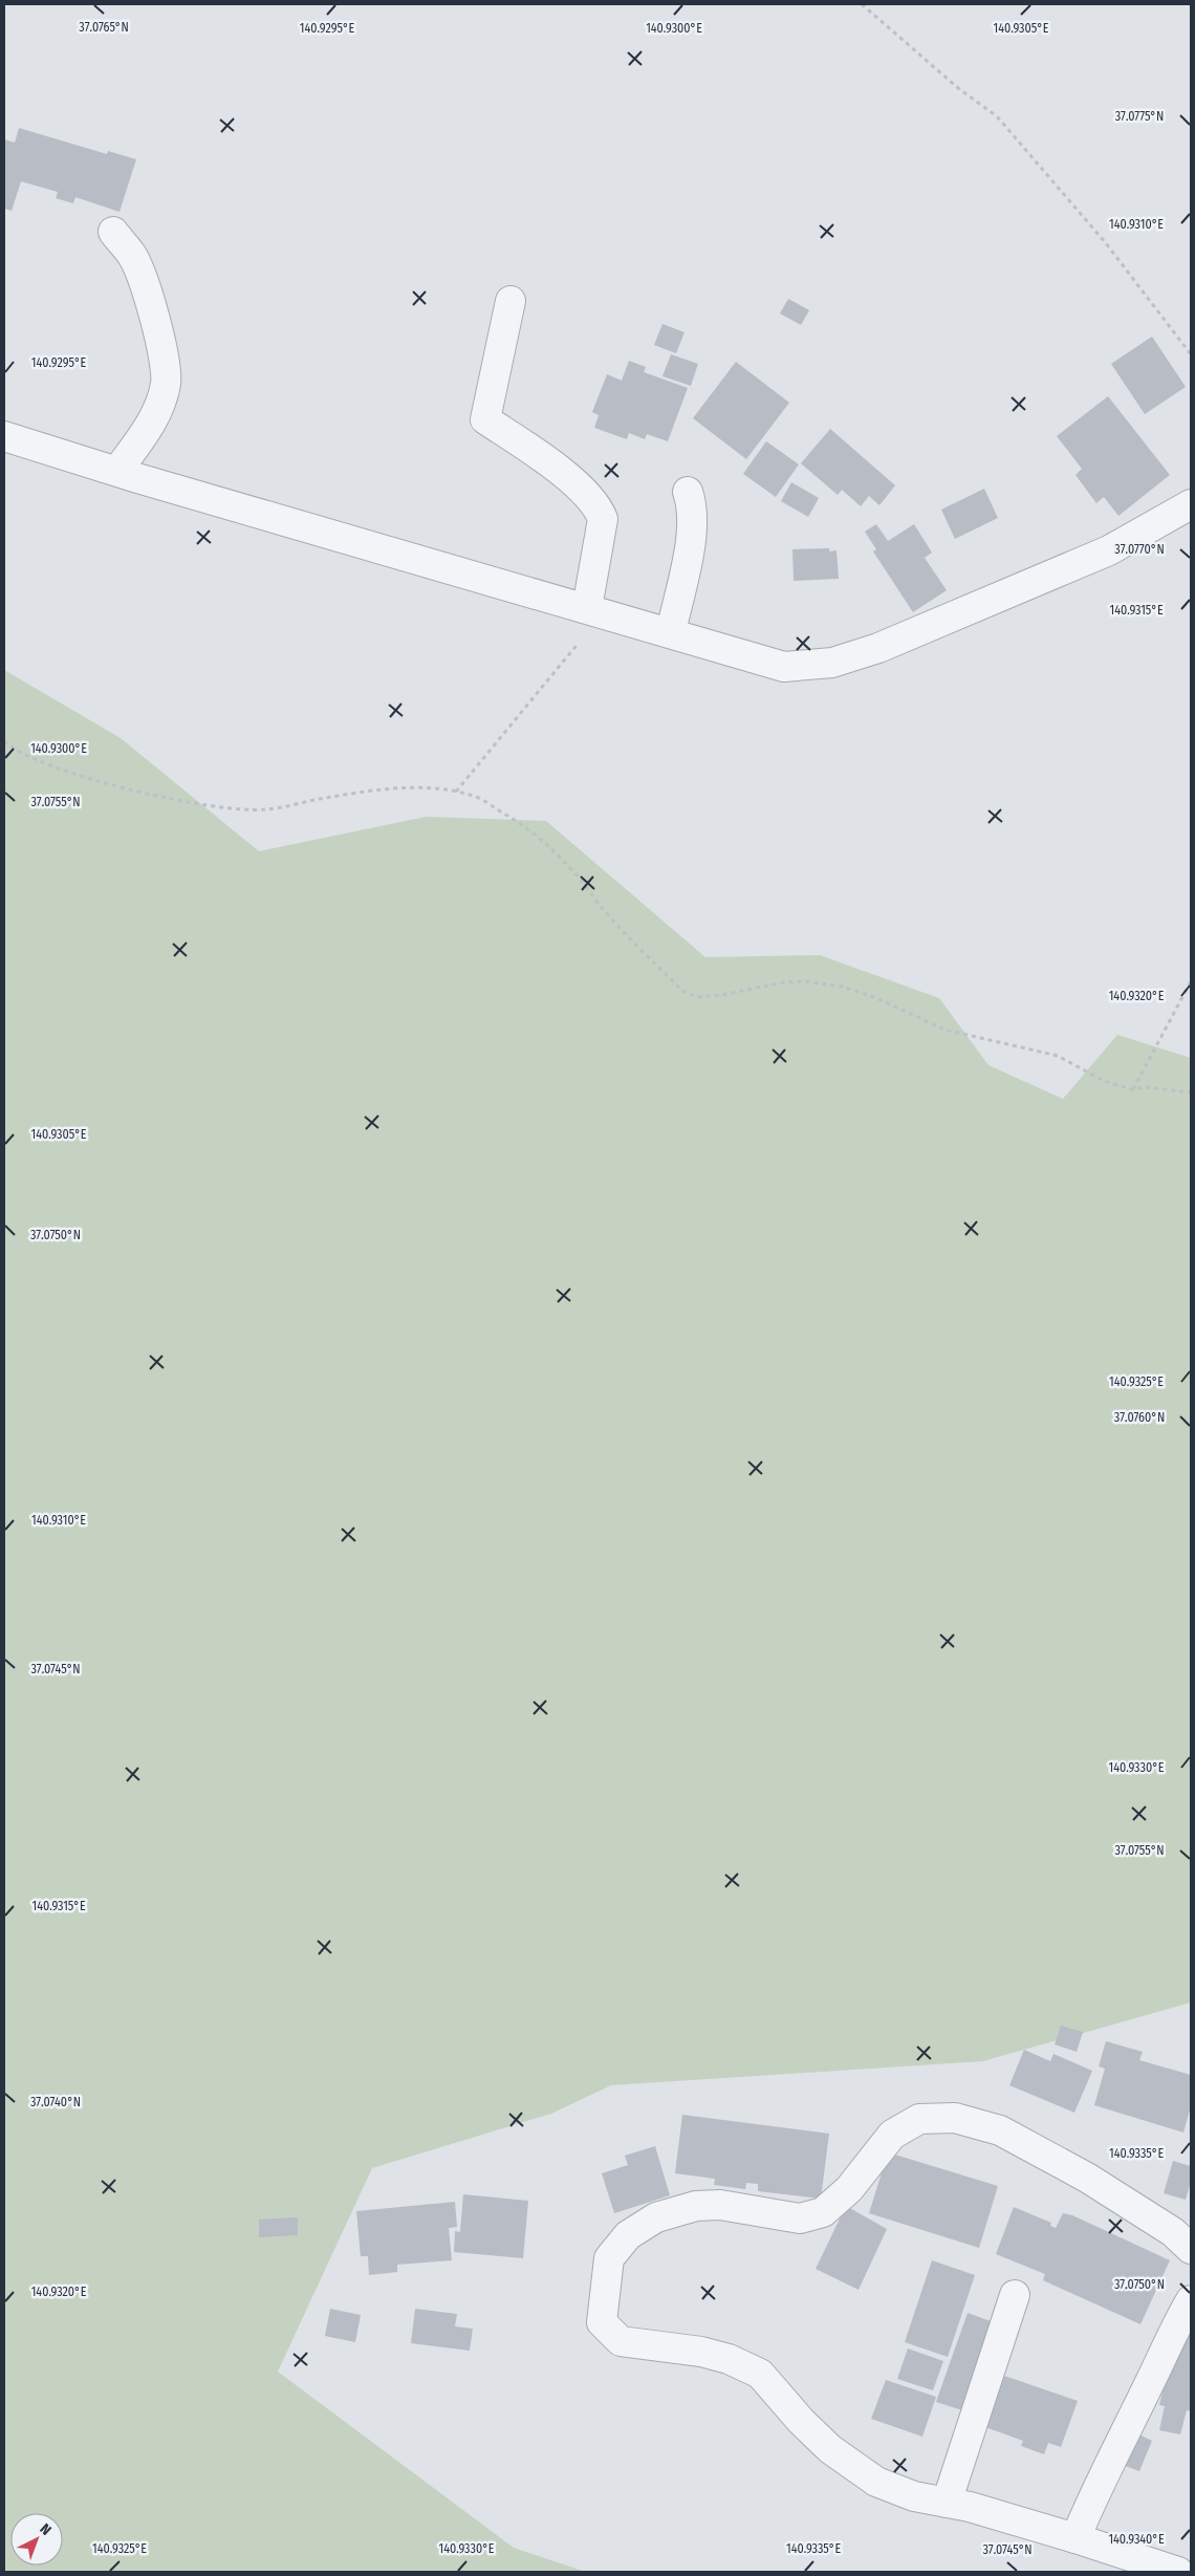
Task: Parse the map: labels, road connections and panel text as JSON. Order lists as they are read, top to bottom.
{
  "north": "top right",
  "coordinates": [
    "37.0765°N",
    "140.9295°E",
    "140.9300°E",
    "140.9305°E",
    "37.0775°N",
    "140.9310°E",
    "37.0770°N",
    "140.9315°E",
    "37.0755°N",
    "140.9320°E",
    "37.0750°N",
    "140.9325°E",
    "37.0760°N",
    "37.0745°N",
    "140.9330°E",
    "37.0740°N",
    "140.9335°E",
    "140.9340°E"
  ]
}
